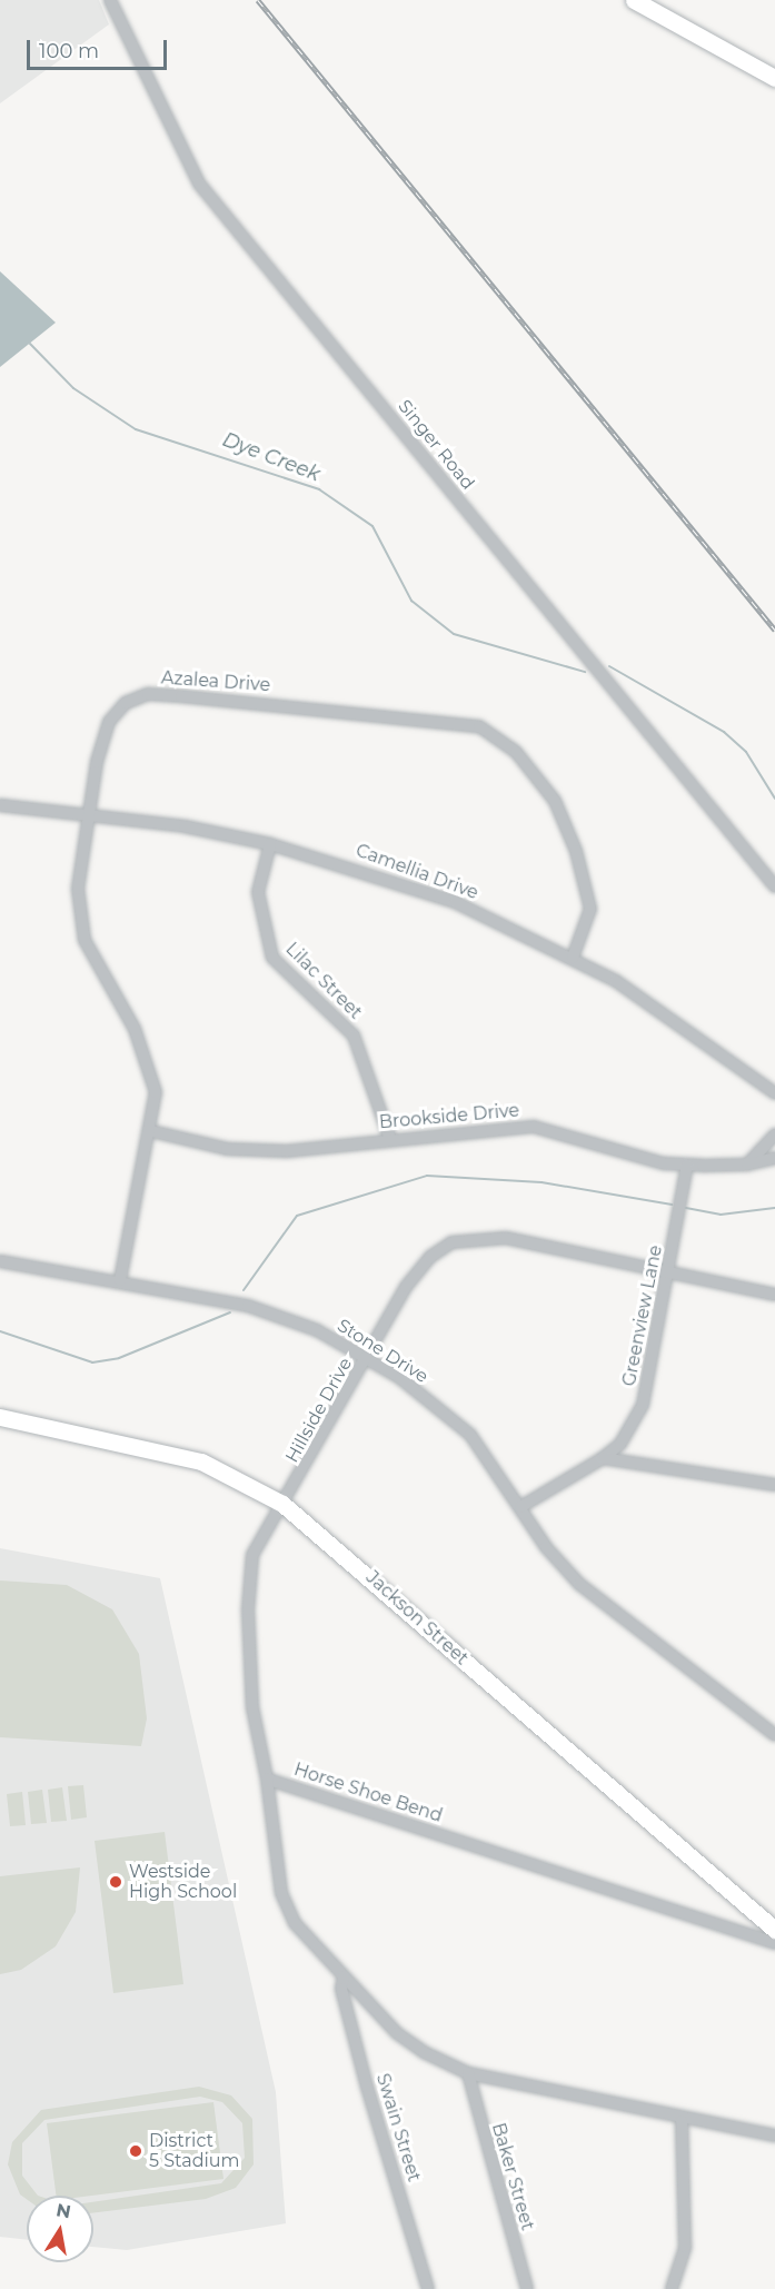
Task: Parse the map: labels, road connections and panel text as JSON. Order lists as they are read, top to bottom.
{
  "streets": {
    "street": [
      "Singer Road",
      "Azalea Drive",
      "Camellia Drive",
      "Lilac Street",
      "Brookside Drive",
      "Greenview Lane",
      "Stone Drive",
      "Hillside Drive",
      "Jackson Street",
      "Horse Shoe Bend",
      "Swain Street",
      "Baker Street"
    ]
  },
  "crossings": [
    ["Azalea Drive", "Camellia Drive"],
    ["Azalea Drive", "Brookside Drive"],
    ["Azalea Drive", "Stone Drive"],
    ["Camellia Drive", "Lilac Street"],
    ["Lilac Street", "Brookside Drive"],
    ["Brookside Drive", "Greenview Lane"],
    ["Greenview Lane", "Hillside Drive"],
    ["Stone Drive", "Hillside Drive"],
    ["Hillside Drive", "Jackson Street"],
    ["Hillside Drive", "Horse Shoe Bend"],
    ["Horse Shoe Bend", "Swain Street"],
    ["Horse Shoe Bend", "Baker Street"]
  ],
  "water": ["Dye Creek"],
  "places": ["Westside High School", "District 5 Stadium"],
  "scale_bar": "100 m",
  "north": "top"
}
